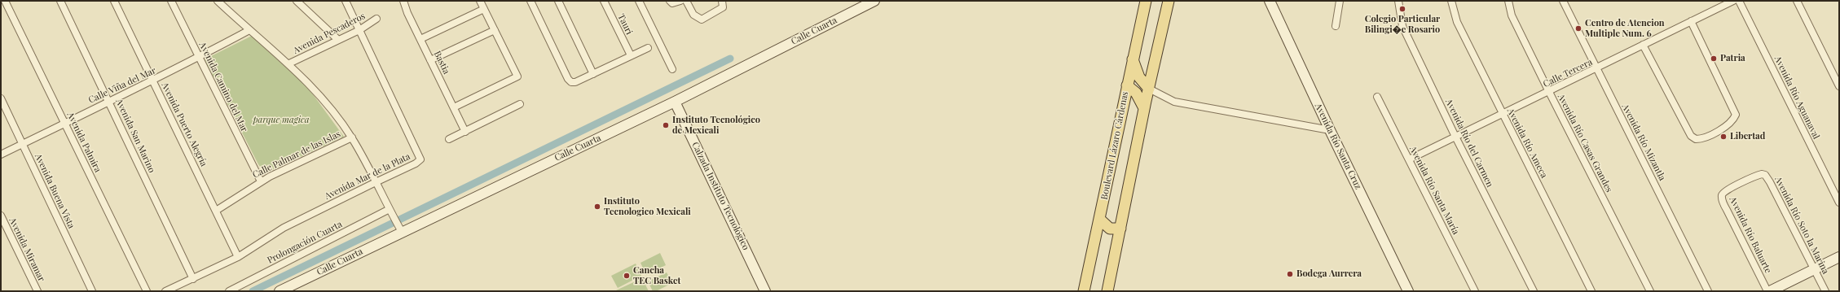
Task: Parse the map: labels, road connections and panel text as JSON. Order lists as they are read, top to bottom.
{
  "streets": {
    "main road": ["Boulevard Lázaro Cárdenas"],
    "street": [
      "Tauri",
      "Calle Cuarta",
      "Avenida Pescaderos",
      "Bastia",
      "Calle Tercera",
      "Calle Viña del Mar",
      "Avenida Camino del Mar",
      "Avenida Río Aguanaval",
      "Avenida Puerto Alegría",
      "Avenida San Marino",
      "Avenida Palmira",
      "Avenida Río Mizantla",
      "Avenida Río del Carmen",
      "Avenida Río Ameca",
      "Avenida Río Casas Grandes",
      "Avenida Río Santa Cruz",
      "Calle Palmar de las Islas",
      "Avenida Mar de la Plata",
      "Avenida Río Santa María",
      "Avenida Buena Vista",
      "Calzada Instituto Tecnológico",
      "Avenida Río Soto la Marina",
      "Avenida Río Baluarte",
      "Prolongación Cuarta",
      "Avenida Miramar"
    ]
  },
  "crossings": [
    ["Calle Cuarta", "Calzada Instituto Tecnológico"],
    ["Avenida Pescaderos", "Avenida Mar de la Plata"],
    ["Calle Tercera", "Avenida Río Mizantla"],
    ["Calle Tercera", "Avenida Río del Carmen"],
    ["Calle Tercera", "Avenida Río Ameca"],
    ["Calle Tercera", "Avenida Río Casas Grandes"],
    ["Calle Tercera", "Avenida Río Santa María"],
    ["Calle Viña del Mar", "Avenida Camino del Mar"],
    ["Calle Viña del Mar", "Avenida Puerto Alegría"],
    ["Calle Viña del Mar", "Avenida San Marino"],
    ["Calle Viña del Mar", "Avenida Palmira"],
    ["Calle Viña del Mar", "Avenida Buena Vista"],
    ["Avenida Camino del Mar", "Calle Palmar de las Islas"],
    ["Avenida Puerto Alegría", "Calle Palmar de las Islas"],
    ["Avenida Puerto Alegría", "Avenida Mar de la Plata"],
    ["Avenida San Marino", "Avenida Mar de la Plata"],
    ["Avenida Río Soto la Marina", "Avenida Río Baluarte"]
  ],
  "parks": ["parque magica"],
  "places": [
    "Colegio Particular Bilingi�e Rosario",
    "Centro de Atencion Multiple Num. 6",
    "Patria",
    "Instituto Tecnológico de Mexicali",
    "Libertad",
    "Instituto Tecnologico Mexicali",
    "Bodega Aurrera",
    "Cancha TEC Basket"
  ]
}
